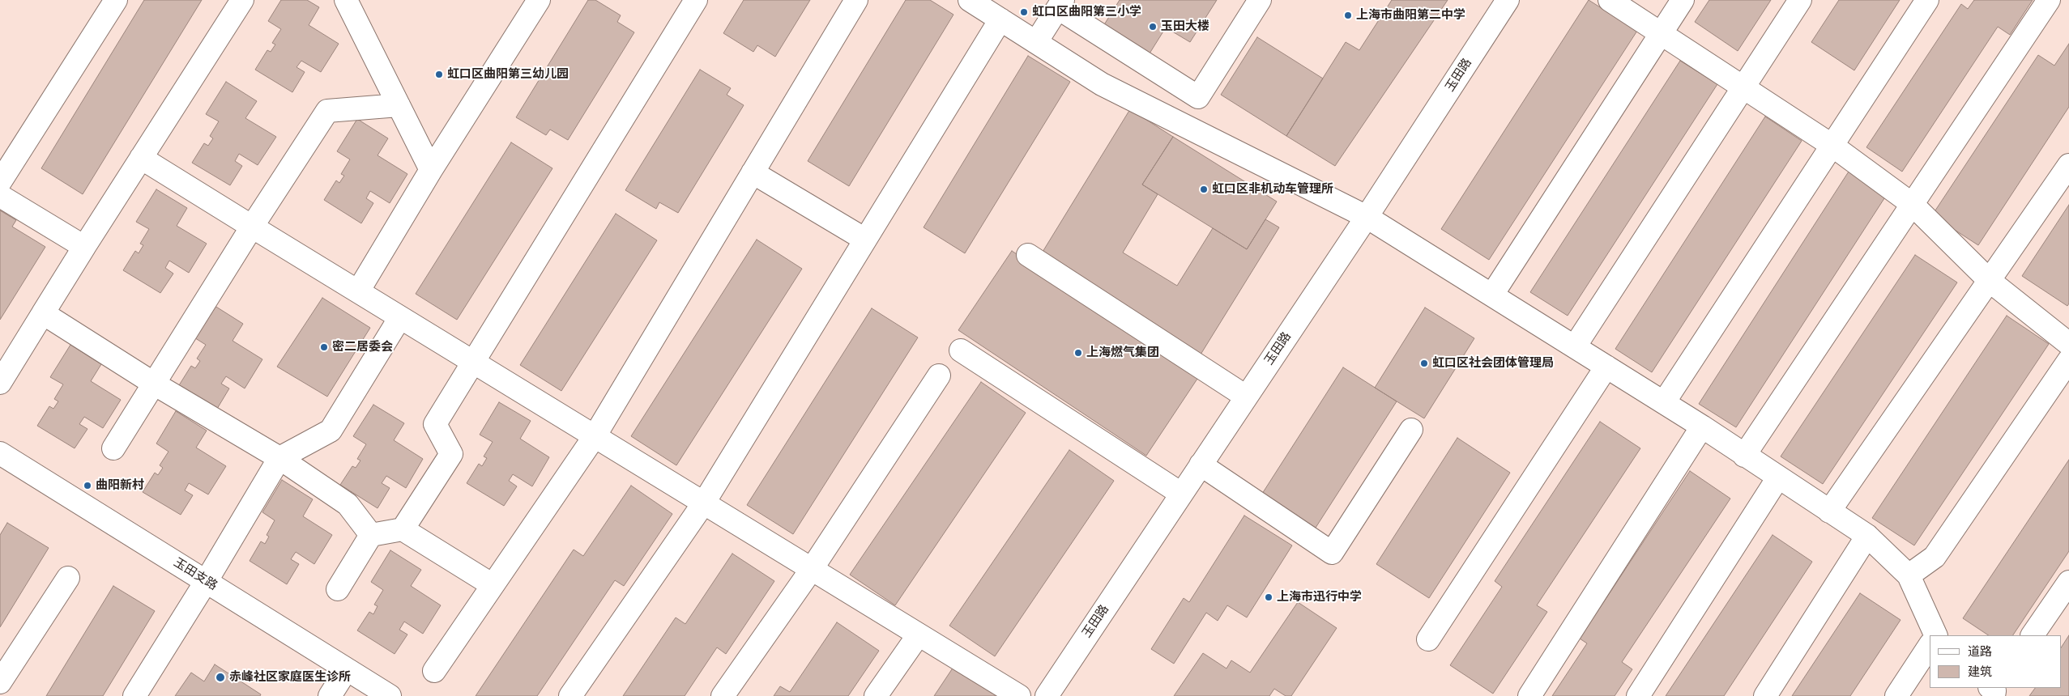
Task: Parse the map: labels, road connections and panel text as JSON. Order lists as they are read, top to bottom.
{
  "streets": {
    "street": ["玉田路", "玉田支路"]
  },
  "places": [
    "虹口区曲阳第三小学",
    "上海市曲阳第二中学",
    "玉田大楼",
    "虹口区曲阳第三幼儿园",
    "虹口区非机动车管理所",
    "密二居委会",
    "上海燃气集团",
    "虹口区社会团体管理局",
    "曲阳新村",
    "上海市迅行中学",
    "赤峰社区家庭医生诊所"
  ],
  "legend": ["道路", "建筑"]
}
